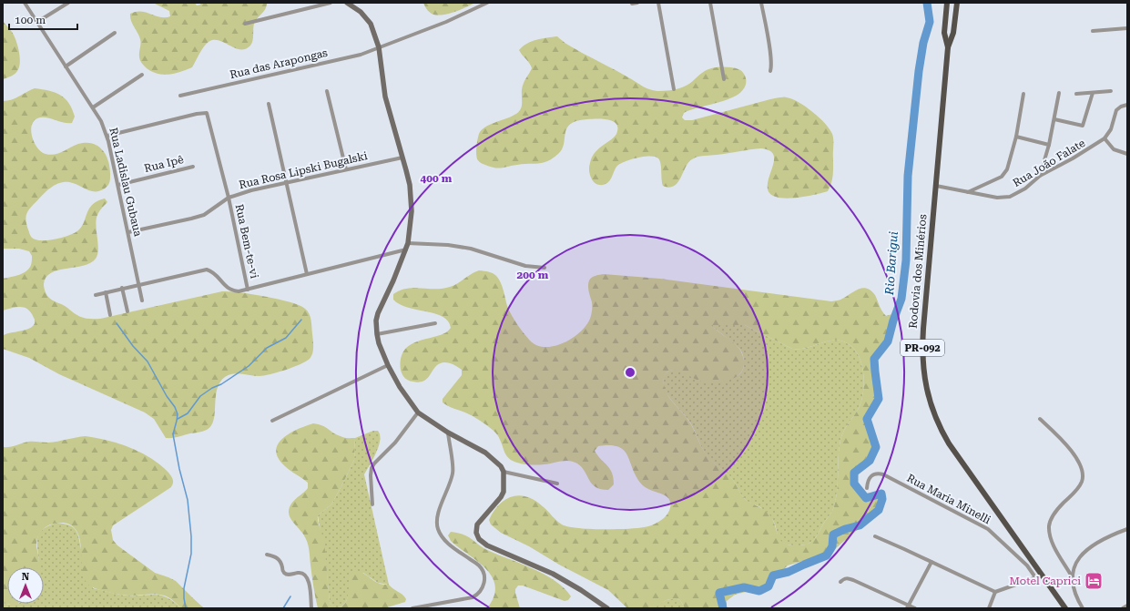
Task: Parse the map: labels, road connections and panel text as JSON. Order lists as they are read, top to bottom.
{
  "streets": {
    "main road": ["Rodovia dos Minérios", "PR-092"],
    "street": [
      "Rua das Arapongas",
      "Rua João Falate",
      "Rua Ipê",
      "Rua Rosa Lipski Bugalski",
      "Rua Ladislau Gubaua",
      "Rua Bem-te-vi",
      "Rua Maria Minelli"
    ]
  },
  "crossings": [
    ["Rua João Falate", "Rodovia dos Minérios"],
    ["Rua Ipê", "Rua Ladislau Gubaua"],
    ["Rua Rosa Lipski Bugalski", "Rua Ladislau Gubaua"],
    ["Rua Rosa Lipski Bugalski", "Rua Bem-te-vi"],
    ["Rua Ladislau Gubaua", "Rua Bem-te-vi"]
  ],
  "water": ["Rio Barigui"],
  "places": {
    "hotel": ["Motel Caprici"]
  },
  "scale_bar": "100 m",
  "north": "top",
  "rings": ["400 m", "200 m"]
}
